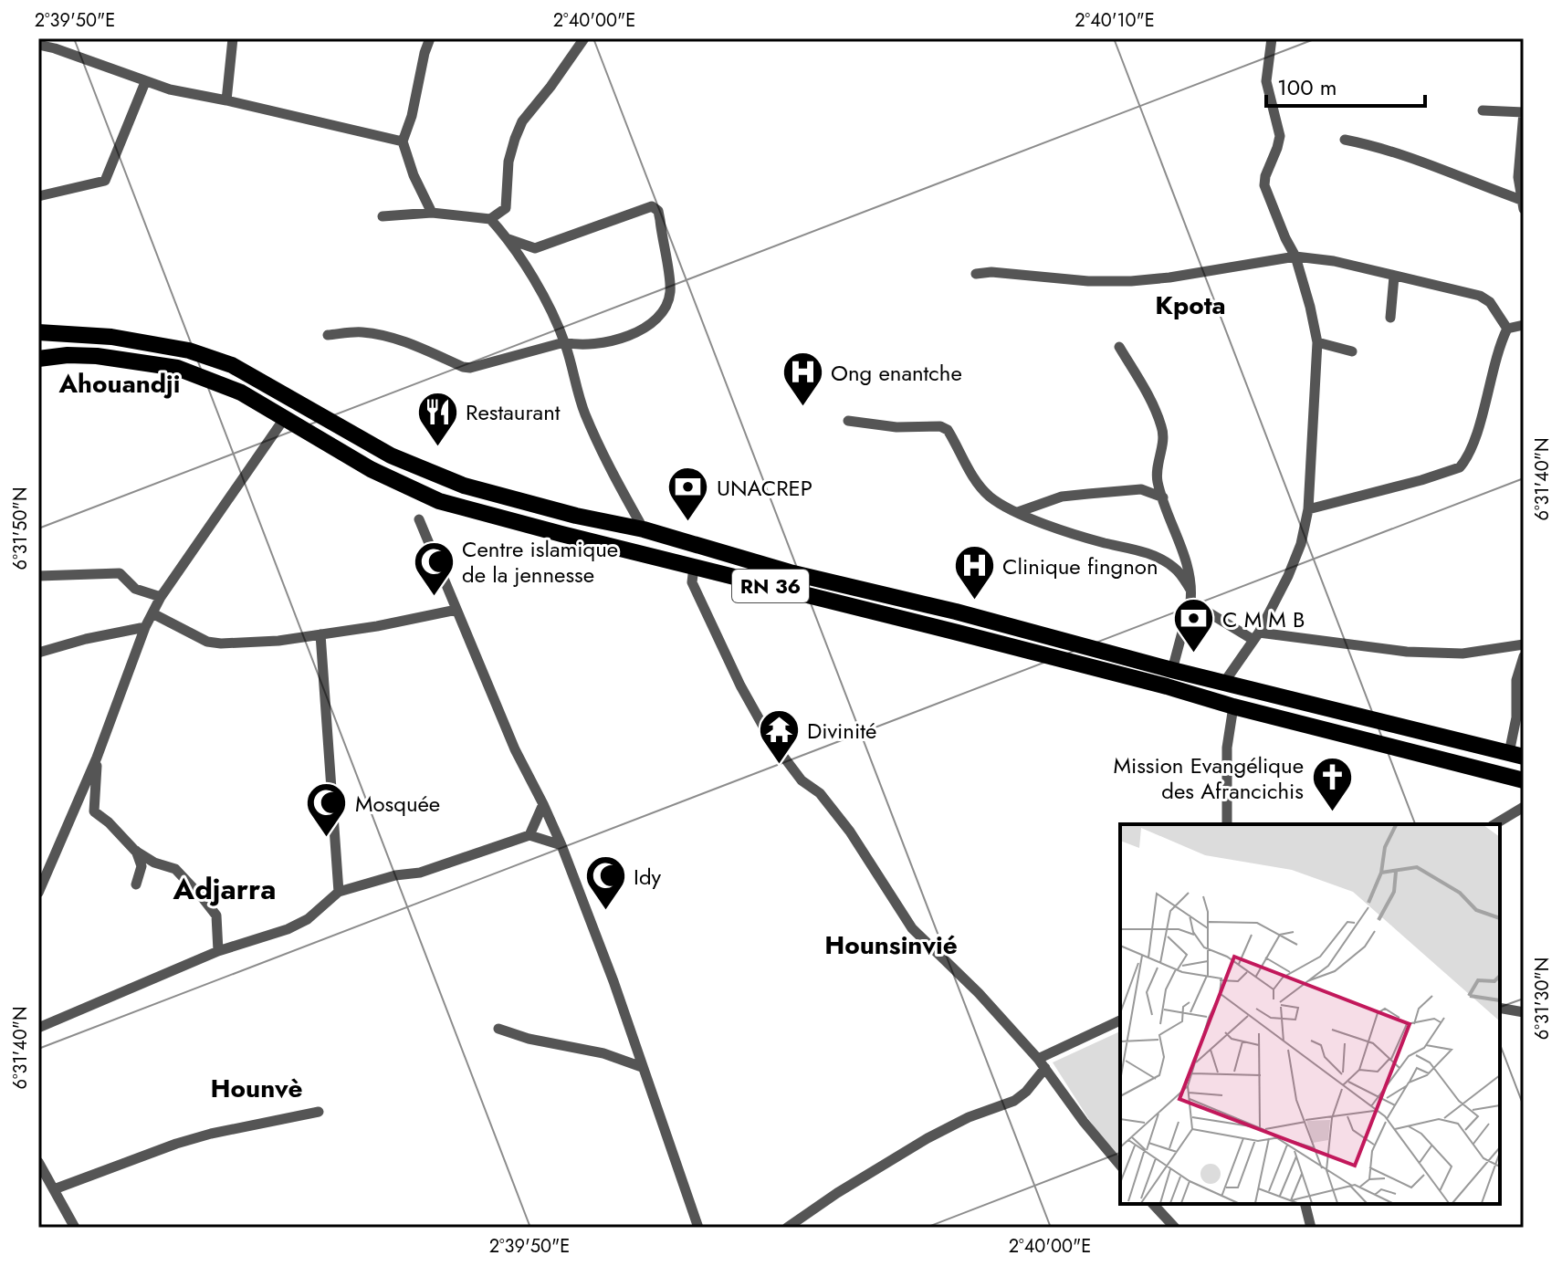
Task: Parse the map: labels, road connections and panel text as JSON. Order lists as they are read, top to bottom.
{
  "streets": {
    "main road": ["RN 36"]
  },
  "districts": [
    "Kpota",
    "Ahouandji",
    "Adjarra",
    "Hounsinvié",
    "Hounvè"
  ],
  "places": {
    "hospital": ["Ong enantche", "Clinique fingnon"],
    "restaurant": ["Restaurant"],
    "bank": ["UNACREP", "C M M B"],
    "mosque": ["Centre islamique de la jennesse", "Mosquée", "Idy"],
    "temple": ["Divinité"],
    "church": ["Mission Evangélique des Afrancichis"]
  },
  "scale_bar": "100 m",
  "coordinates": [
    "2°39'50\"E",
    "2°40'00\"E",
    "2°40'10\"E",
    "6°31'40\"N",
    "6°31'50\"N",
    "6°31'30\"N"
  ]
}
